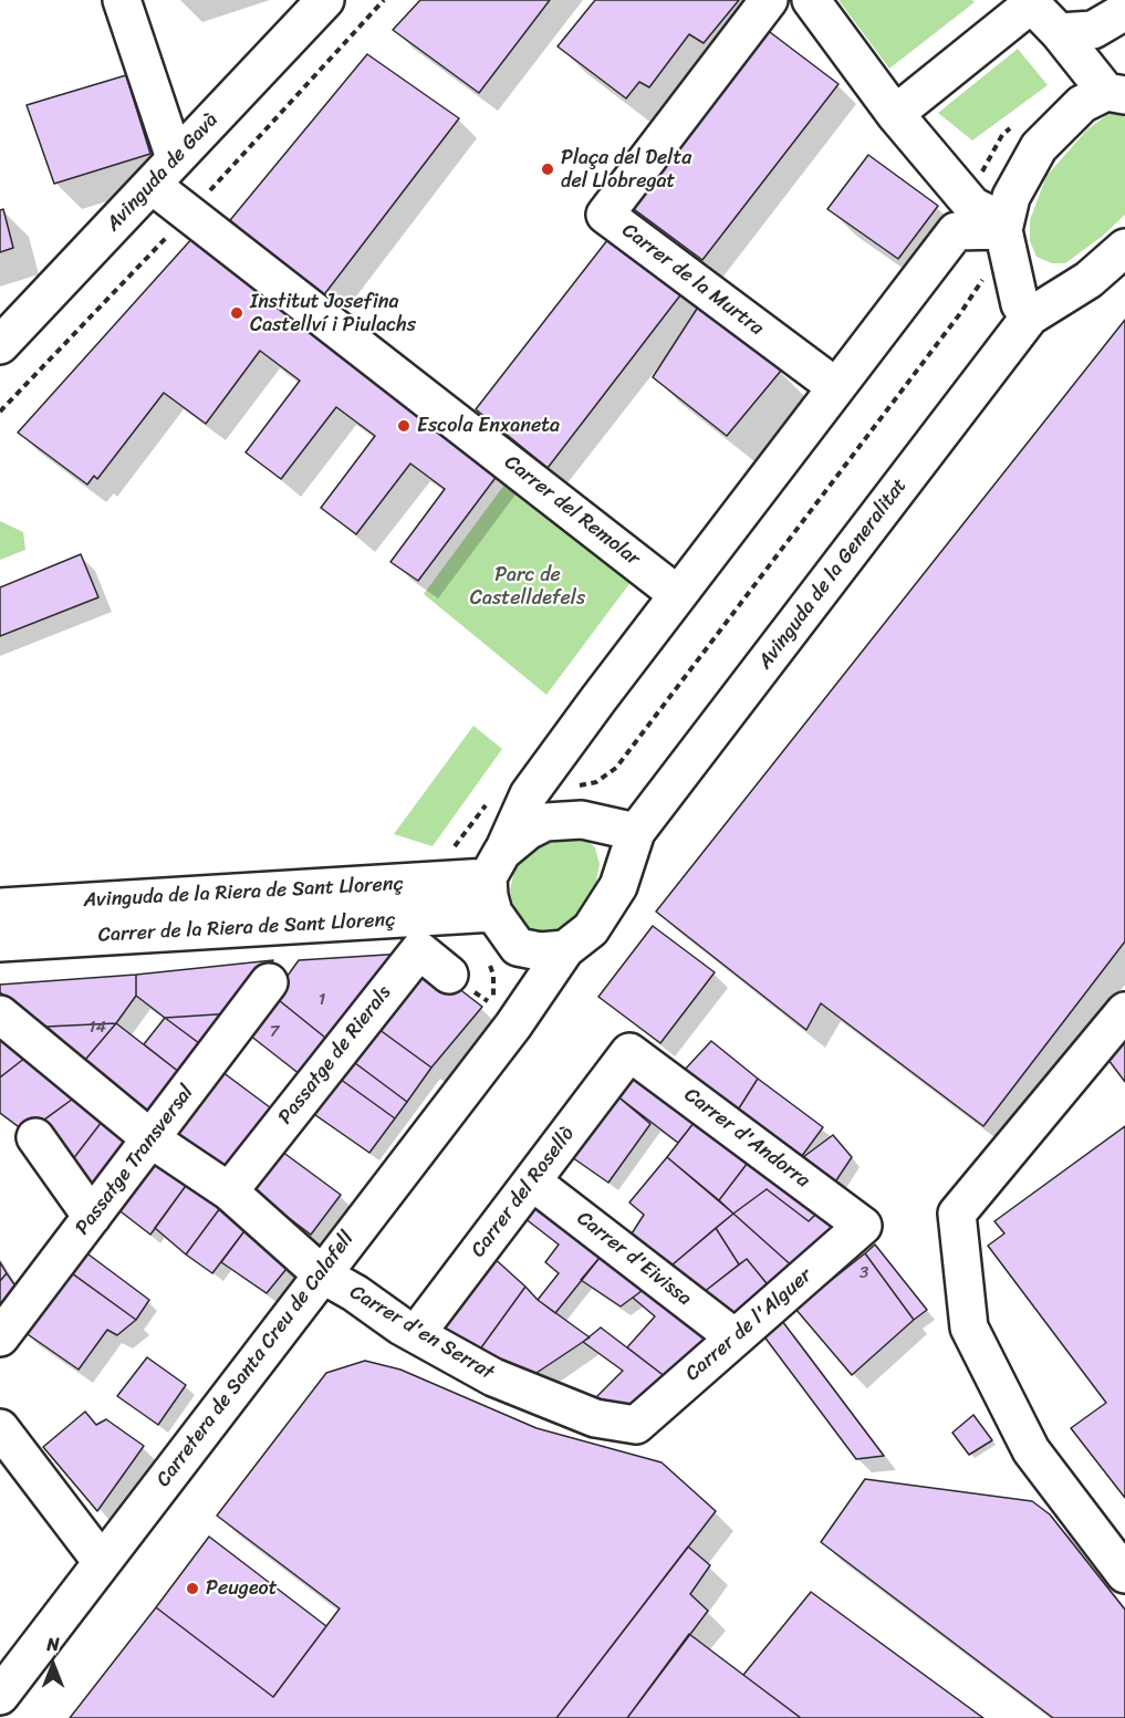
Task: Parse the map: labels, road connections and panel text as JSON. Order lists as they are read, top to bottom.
{
  "streets": {
    "street": [
      "Avinguda de Gavà",
      "Carrer de la Murtra",
      "Carrer del Remolar",
      "Avinguda de la Generalitat",
      "Avinguda de la Riera de Sant Llorenç",
      "Carrer de la Riera de Sant Llorenç",
      "Passatge de Rierals",
      "Carrer d'Andorra",
      "Passatge Transversal",
      "Carrer del Rosellò",
      "Carrer d'Eivissa",
      "Carrer de l'Alguer",
      "Carrer d'en Serrat",
      "Carretera de Santa Creu de Calafell"
    ]
  },
  "crossings": [
    ["Avinguda de Gavà", "Carrer del Remolar"],
    ["Avinguda de la Generalitat", "Avinguda de la Riera de Sant Llorenç"],
    ["Avinguda de la Generalitat", "Carrer de la Riera de Sant Llorenç"],
    ["Avinguda de la Generalitat", "Carretera de Santa Creu de Calafell"],
    ["Avinguda de la Riera de Sant Llorenç", "Carrer de la Riera de Sant Llorenç"],
    ["Avinguda de la Riera de Sant Llorenç", "Carretera de Santa Creu de Calafell"],
    ["Carrer de la Riera de Sant Llorenç", "Carretera de Santa Creu de Calafell"],
    ["Passatge de Rierals", "Carrer d'en Serrat"],
    ["Carrer d'Andorra", "Carrer del Rosellò"],
    ["Carrer d'Andorra", "Carrer de l'Alguer"],
    ["Passatge Transversal", "Carrer d'en Serrat"],
    ["Carrer del Rosellò", "Carrer d'Eivissa"],
    ["Carrer del Rosellò", "Carrer d'en Serrat"],
    ["Carrer d'Eivissa", "Carrer de l'Alguer"],
    ["Carrer de l'Alguer", "Carrer d'en Serrat"],
    ["Carrer d'en Serrat", "Carretera de Santa Creu de Calafell"]
  ],
  "parks": ["Parc de Castelldefels"],
  "places": [
    "Plaça del Delta del Llobregat",
    "Institut Josefina Castellví i Piulachs",
    "Escola Enxaneta",
    "Peugeot"
  ],
  "house_numbers": [
    "1",
    "14",
    "7",
    "3"
  ],
  "north": "top"
}
